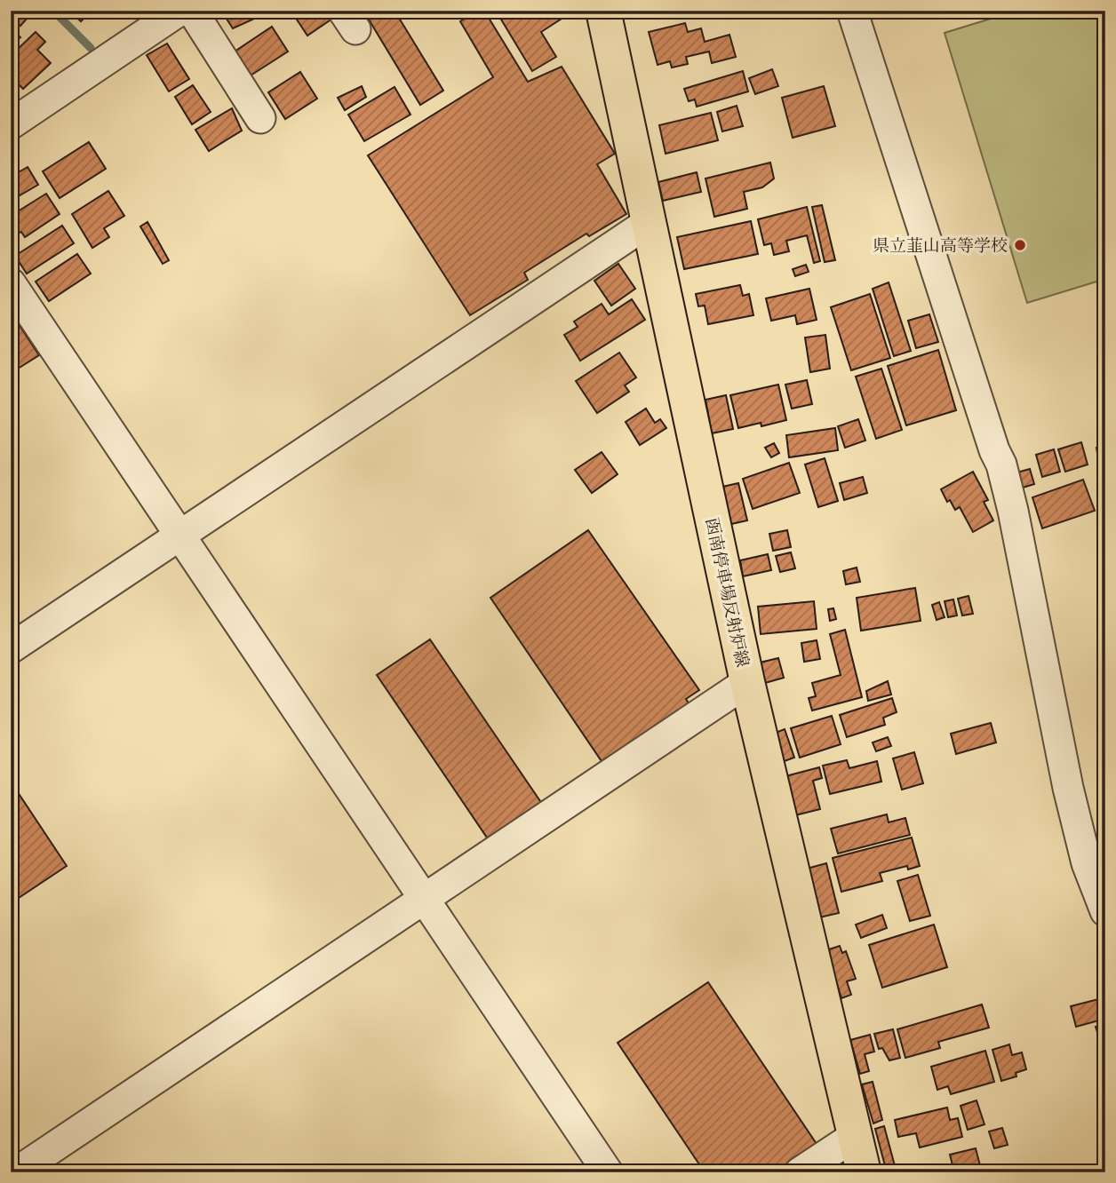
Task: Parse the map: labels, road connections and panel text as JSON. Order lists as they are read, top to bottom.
{
  "streets": {
    "main road": ["函南停車場反射炉線"]
  },
  "places": ["県立韮山高等学校"]
}
